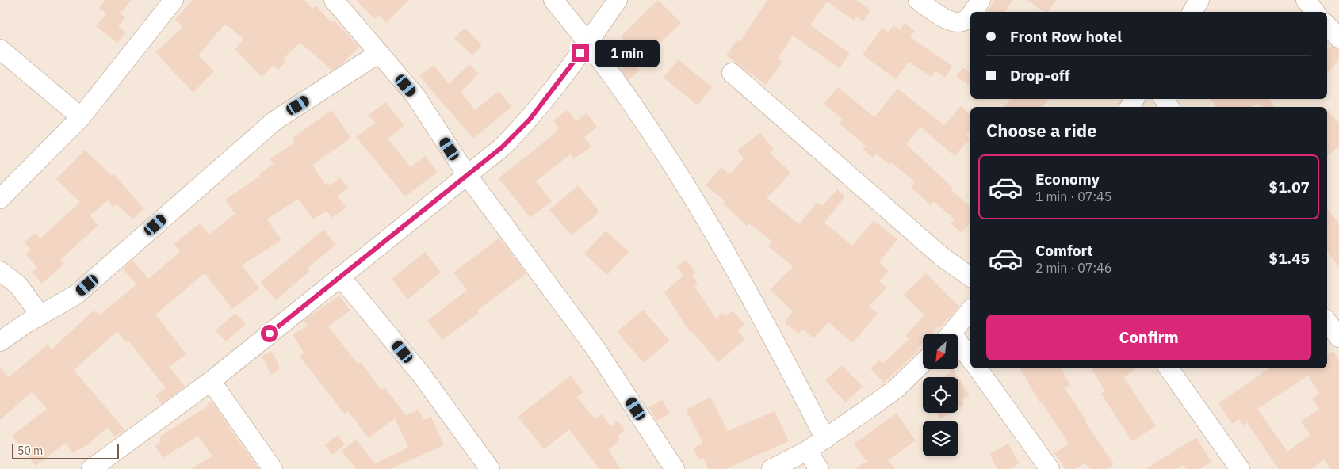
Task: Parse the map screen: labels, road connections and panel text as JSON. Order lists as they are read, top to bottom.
{
  "scale_bar": "50 m",
  "north": "bottom left",
  "page": {
    "banner": ["Front Row hotel", "Drop-off"],
    "bubble": "1 min",
    "heading": "Choose a ride",
    "list": [
      {
        "name": "Economy",
        "note": "1 min · 07:45",
        "value": "$1.07"
      },
      {
        "name": "Comfort",
        "note": "2 min · 07:46",
        "value": "$1.45"
      }
    ],
    "buttons": "Confirm",
    "scale": "50 m"
  }
}
